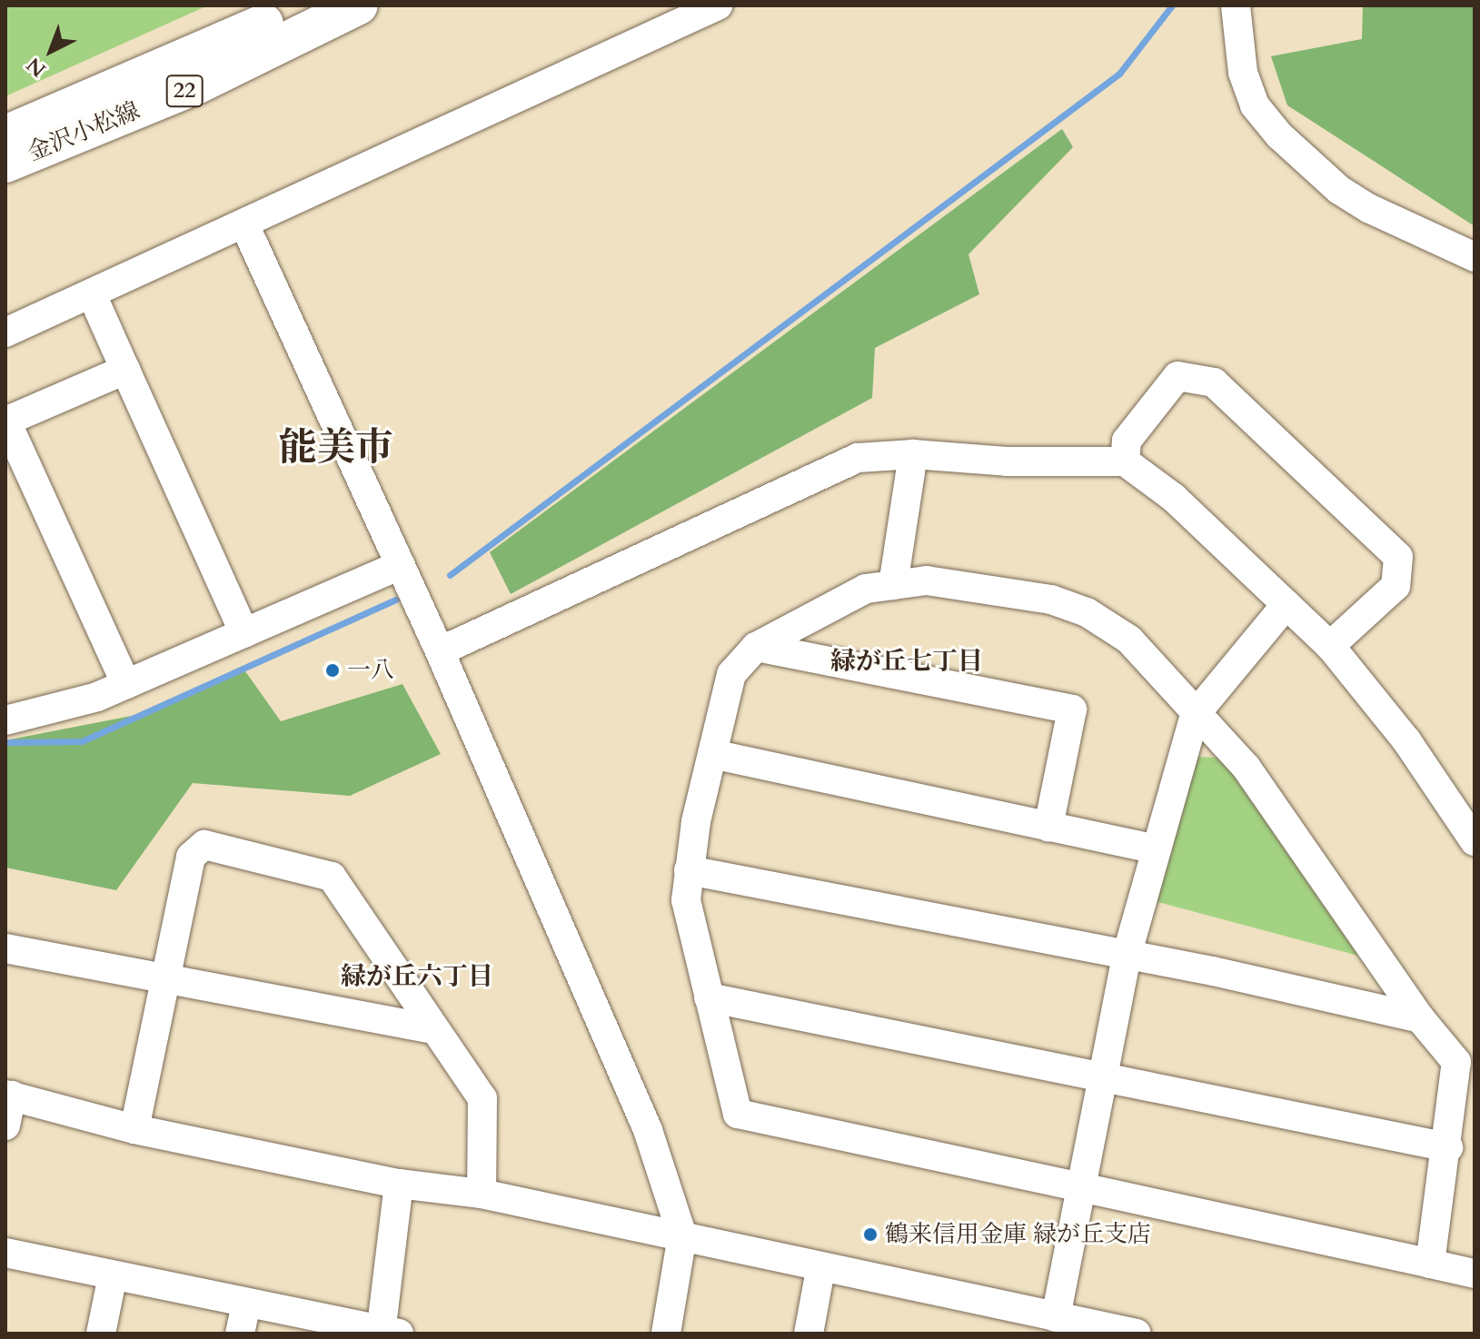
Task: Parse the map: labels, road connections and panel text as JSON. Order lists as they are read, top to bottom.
{
  "streets": {
    "main road": ["22", "金沢小松線"]
  },
  "districts": ["能美市", "緑が丘七丁目", "緑が丘六丁目"],
  "places": ["一八", "鶴来信用金庫 緑が丘支店"],
  "north": "bottom left"
}
